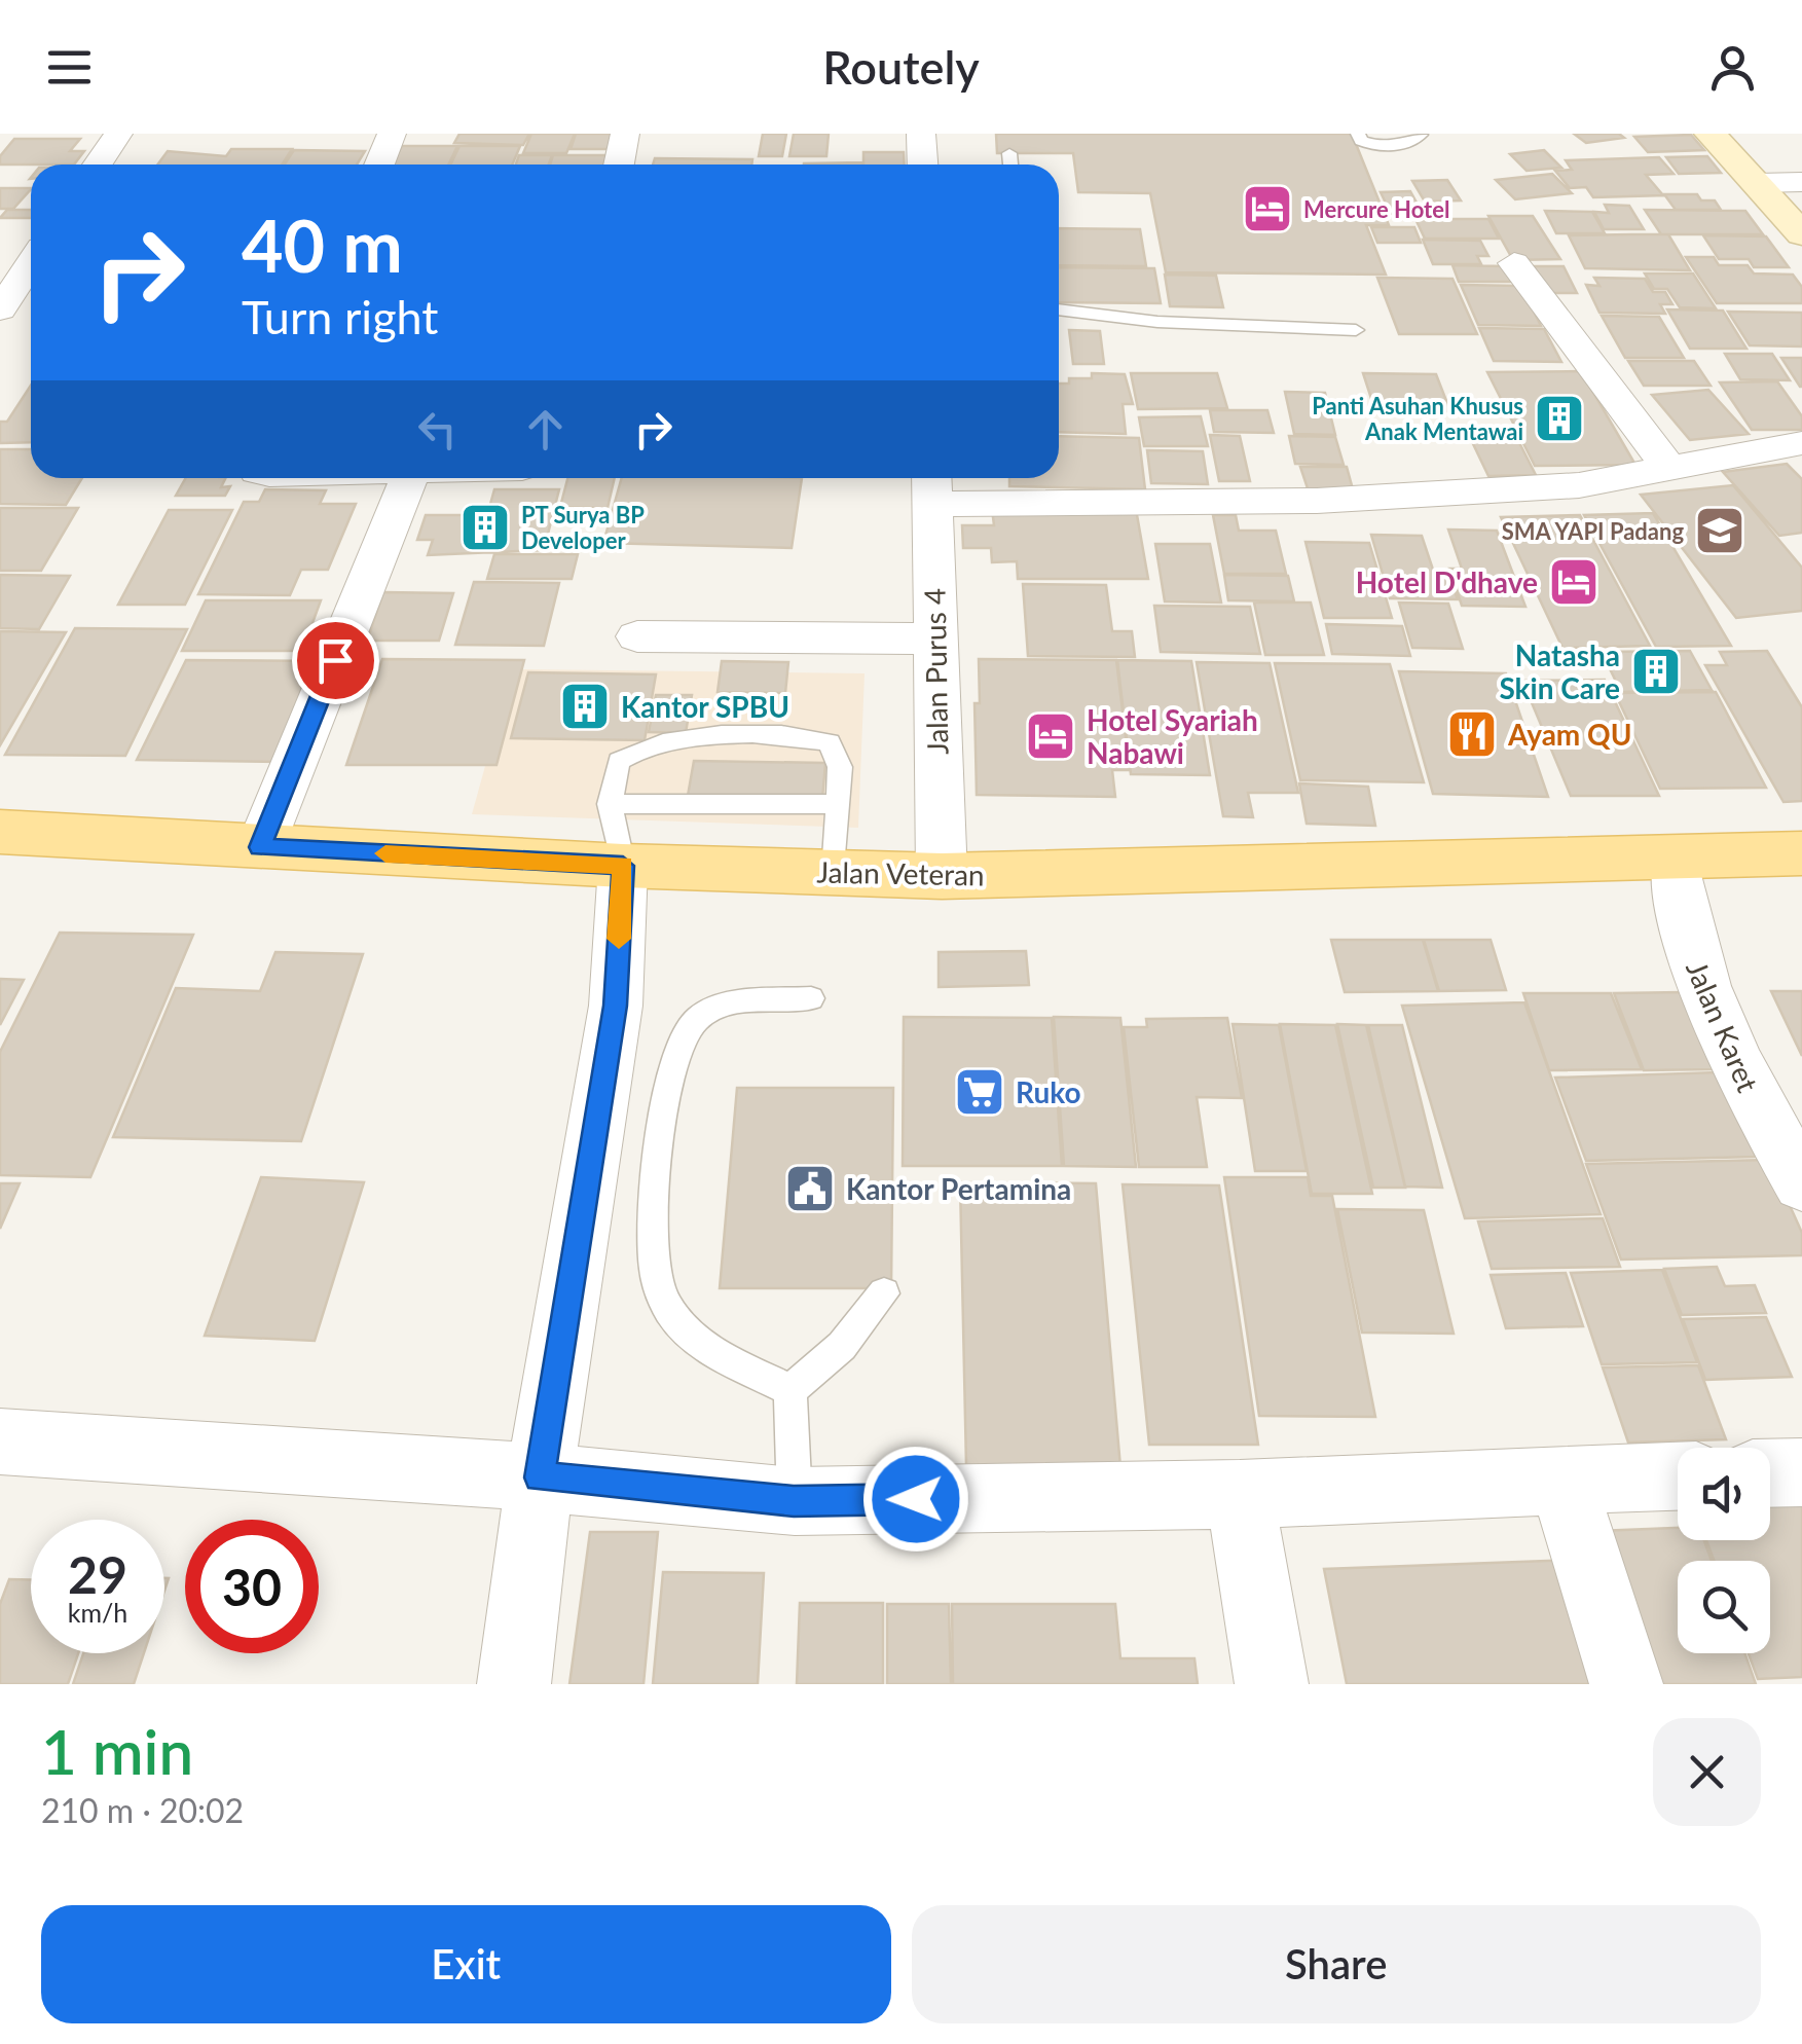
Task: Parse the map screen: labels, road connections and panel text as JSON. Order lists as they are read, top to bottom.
{
  "streets": {
    "main road": ["Jalan Veteran"],
    "street": ["Jalan Purus 4", "Jalan Karet"]
  },
  "crossings": [
    ["Jalan Purus 4", "Jalan Veteran"],
    ["Jalan Veteran", "Jalan Karet"]
  ],
  "places": {
    "hotel": ["Mercure Hotel", "Hotel D'dhave", "Hotel Syariah Nabawi"],
    "building": [
      "Panti Asuhan Khusus Anak Mentawai",
      "PT Surya BP Developer",
      "Natasha Skin Care",
      "Kantor SPBU"
    ],
    "school or university": ["SMA YAPI Padang"],
    "restaurant": ["Ayam QU"],
    "supermarket": ["Ruko"],
    "public building": ["Kantor Pertamina"]
  },
  "page": {
    "header": "Routely",
    "turn": ["40 m", "Turn right"],
    "speed": "29 km/h",
    "limit": "30",
    "heading": ["1 min", "210 m · 20:02"],
    "buttons": ["Exit", "Share"]
  }
}
